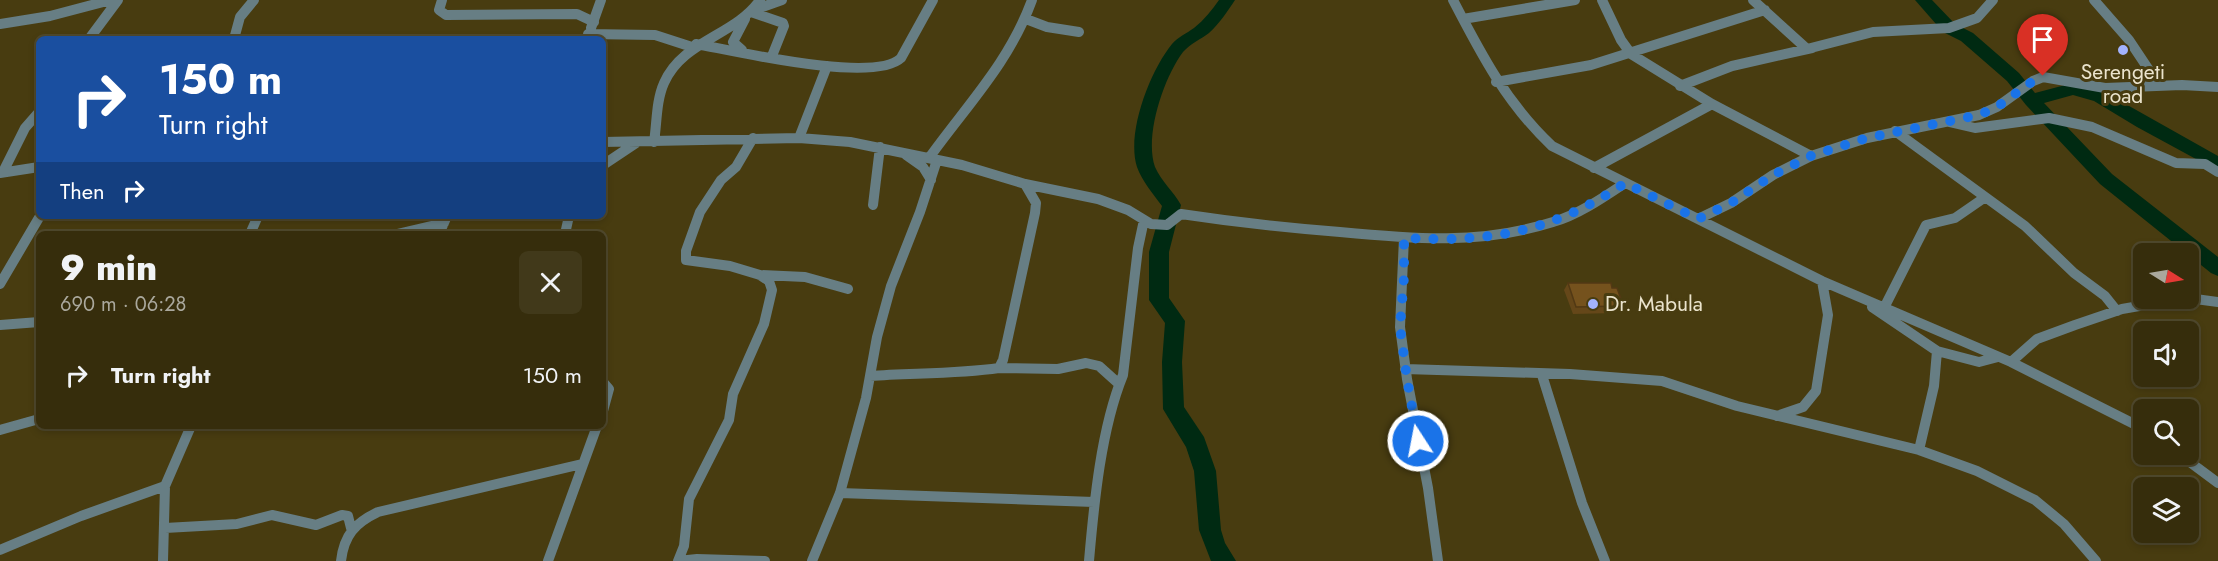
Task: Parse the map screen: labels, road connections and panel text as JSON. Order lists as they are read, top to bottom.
{
  "places": ["Serengeti road", "Dr. Mabula"],
  "north": "right",
  "page": {
    "turn": ["150 m", "Turn right"],
    "then": "Then",
    "heading": ["9 min", "690 m · 06:28"],
    "list": [
      {
        "name": "Turn right",
        "value": "150 m"
      }
    ]
  }
}
